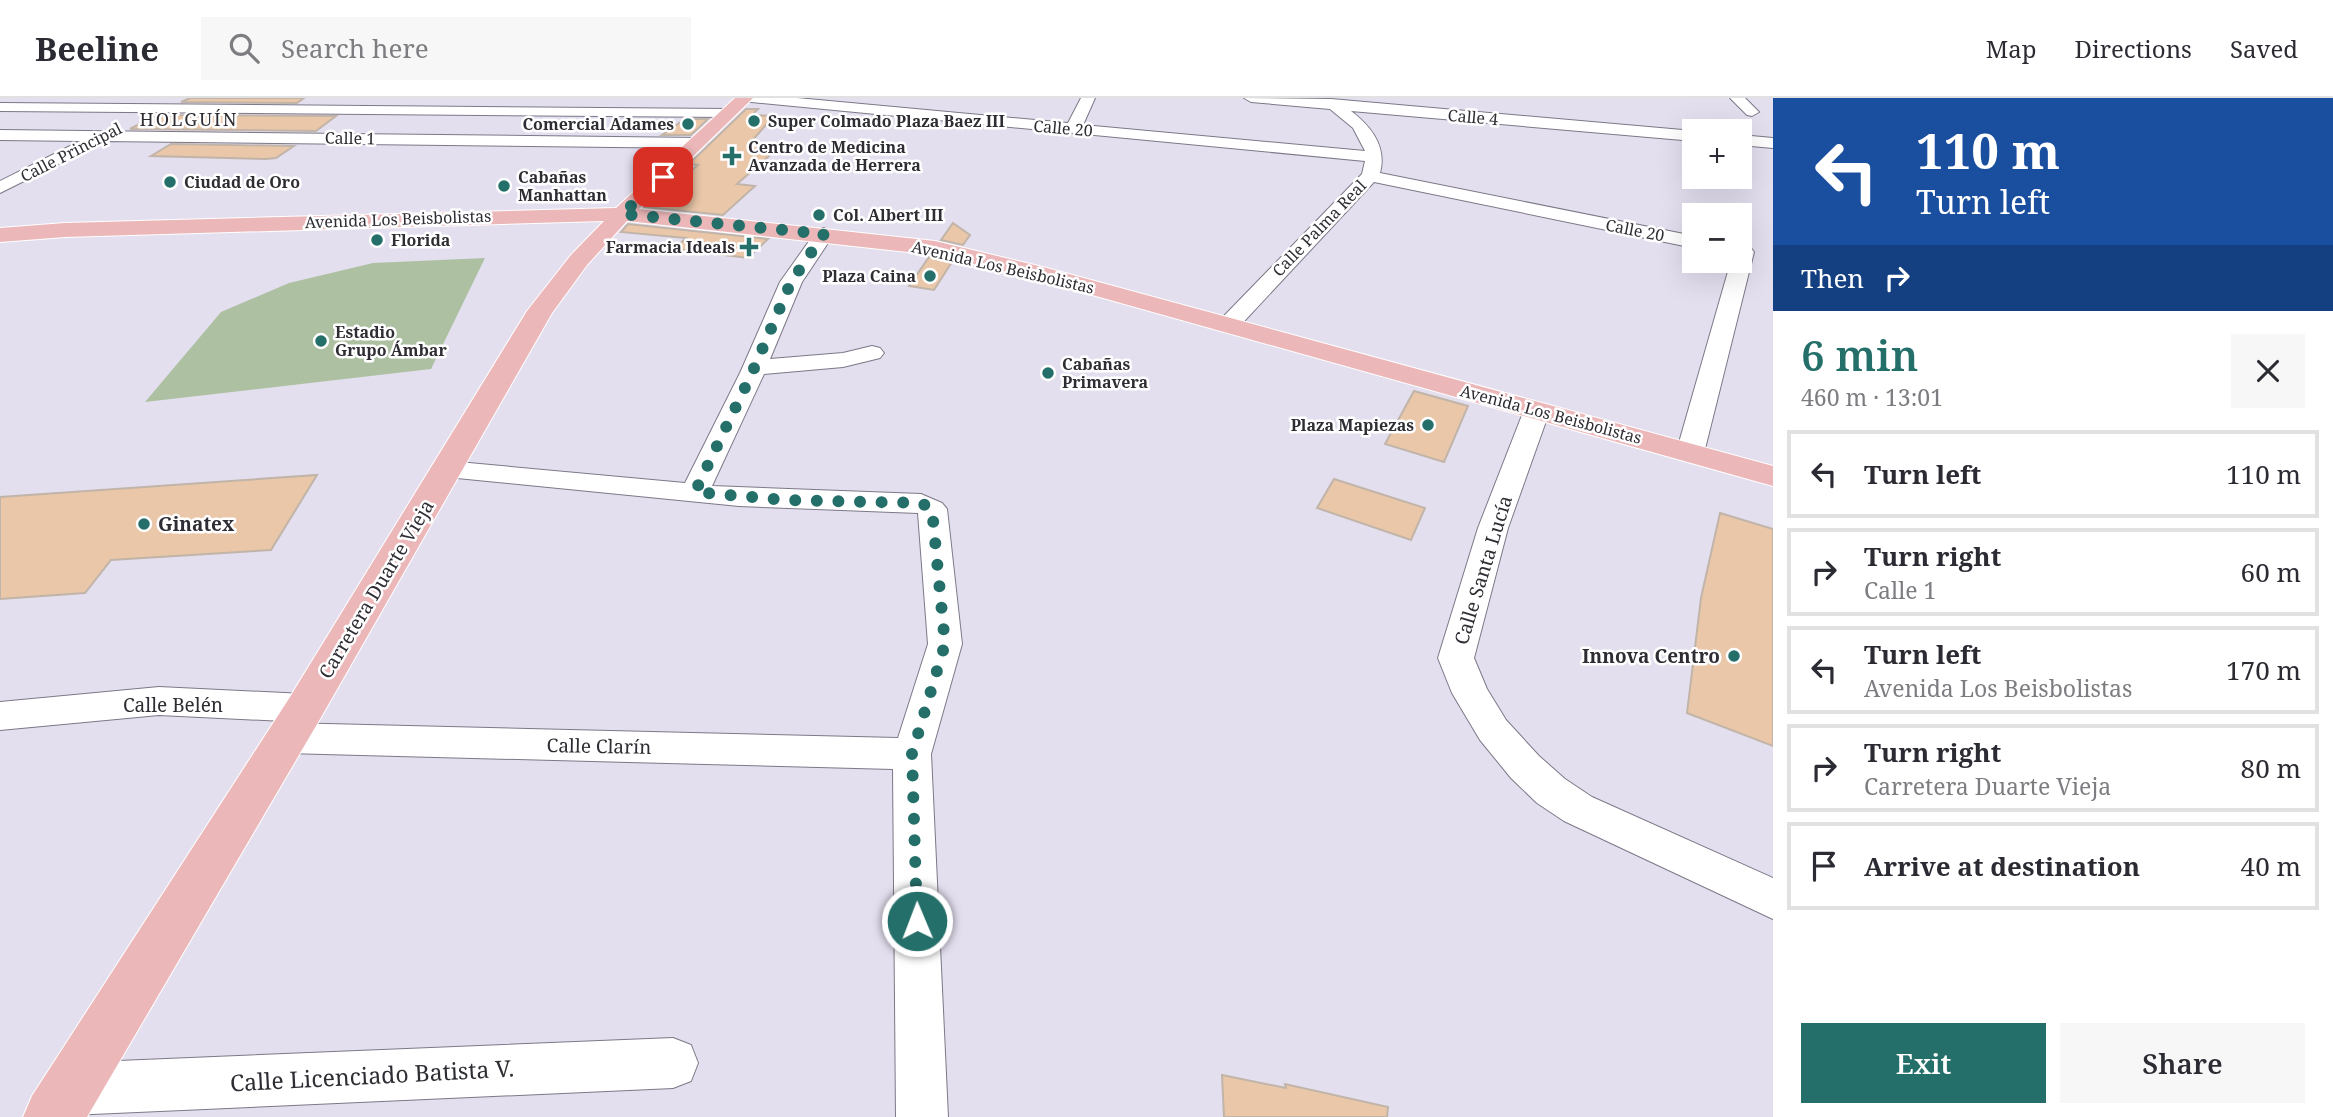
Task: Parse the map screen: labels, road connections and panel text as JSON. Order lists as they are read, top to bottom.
{
  "streets": {
    "main road": ["Avenida Los Beisbolistas", "Carretera Duarte Vieja"],
    "street": [
      "Calle 4",
      "Calle 20",
      "Calle 1",
      "Calle Principal",
      "Calle Palma Real",
      "Calle Santa Lucía",
      "Calle Belén",
      "Calle Clarín",
      "Calle Licenciado Batista V."
    ]
  },
  "crossings": [
    ["Calle 4", "Calle Palma Real"],
    ["Calle 20", "Calle Palma Real"],
    ["Calle 1", "Calle Principal"],
    ["Calle 1", "Carretera Duarte Vieja"],
    ["Avenida Los Beisbolistas", "Calle Palma Real"],
    ["Avenida Los Beisbolistas", "Calle Santa Lucía"],
    ["Avenida Los Beisbolistas", "Carretera Duarte Vieja"],
    ["Carretera Duarte Vieja", "Calle Belén"],
    ["Carretera Duarte Vieja", "Calle Clarín"],
    ["Carretera Duarte Vieja", "Calle Licenciado Batista V."],
    ["Calle Belén", "Calle Clarín"]
  ],
  "districts": ["HOLGUÍN"],
  "places": {
    "other": [
      "Super Colmado Plaza Baez III",
      "Comercial Adames",
      "Ciudad de Oro",
      "Cabañas Manhattan",
      "Col. Albert III",
      "Florida",
      "Plaza Caina",
      "Estadio Grupo Ámbar",
      "Cabañas Primavera",
      "Plaza Mapiezas",
      "Ginatex",
      "Innova Centro"
    ],
    "health": ["Centro de Medicina Avanzada de Herrera", "Farmacia Ideals"]
  },
  "page": {
    "header": "Beeline",
    "search": "Search here",
    "nav": ["Map", "Directions", "Saved"],
    "turn": ["110 m", "Turn left"],
    "map_buttons": ["+", "−"],
    "then": "Then",
    "heading": ["6 min", "460 m · 13:01"],
    "list": [
      {
        "name": "Turn left",
        "value": "110 m"
      },
      {
        "name": "Turn right",
        "note": "Calle 1",
        "value": "60 m"
      },
      {
        "name": "Turn left",
        "note": "Avenida Los Beisbolistas",
        "value": "170 m"
      },
      {
        "name": "Turn right",
        "note": "Carretera Duarte Vieja",
        "value": "80 m"
      },
      {
        "name": "Arrive at destination",
        "value": "40 m"
      }
    ],
    "buttons": ["Exit", "Share"]
  }
}
